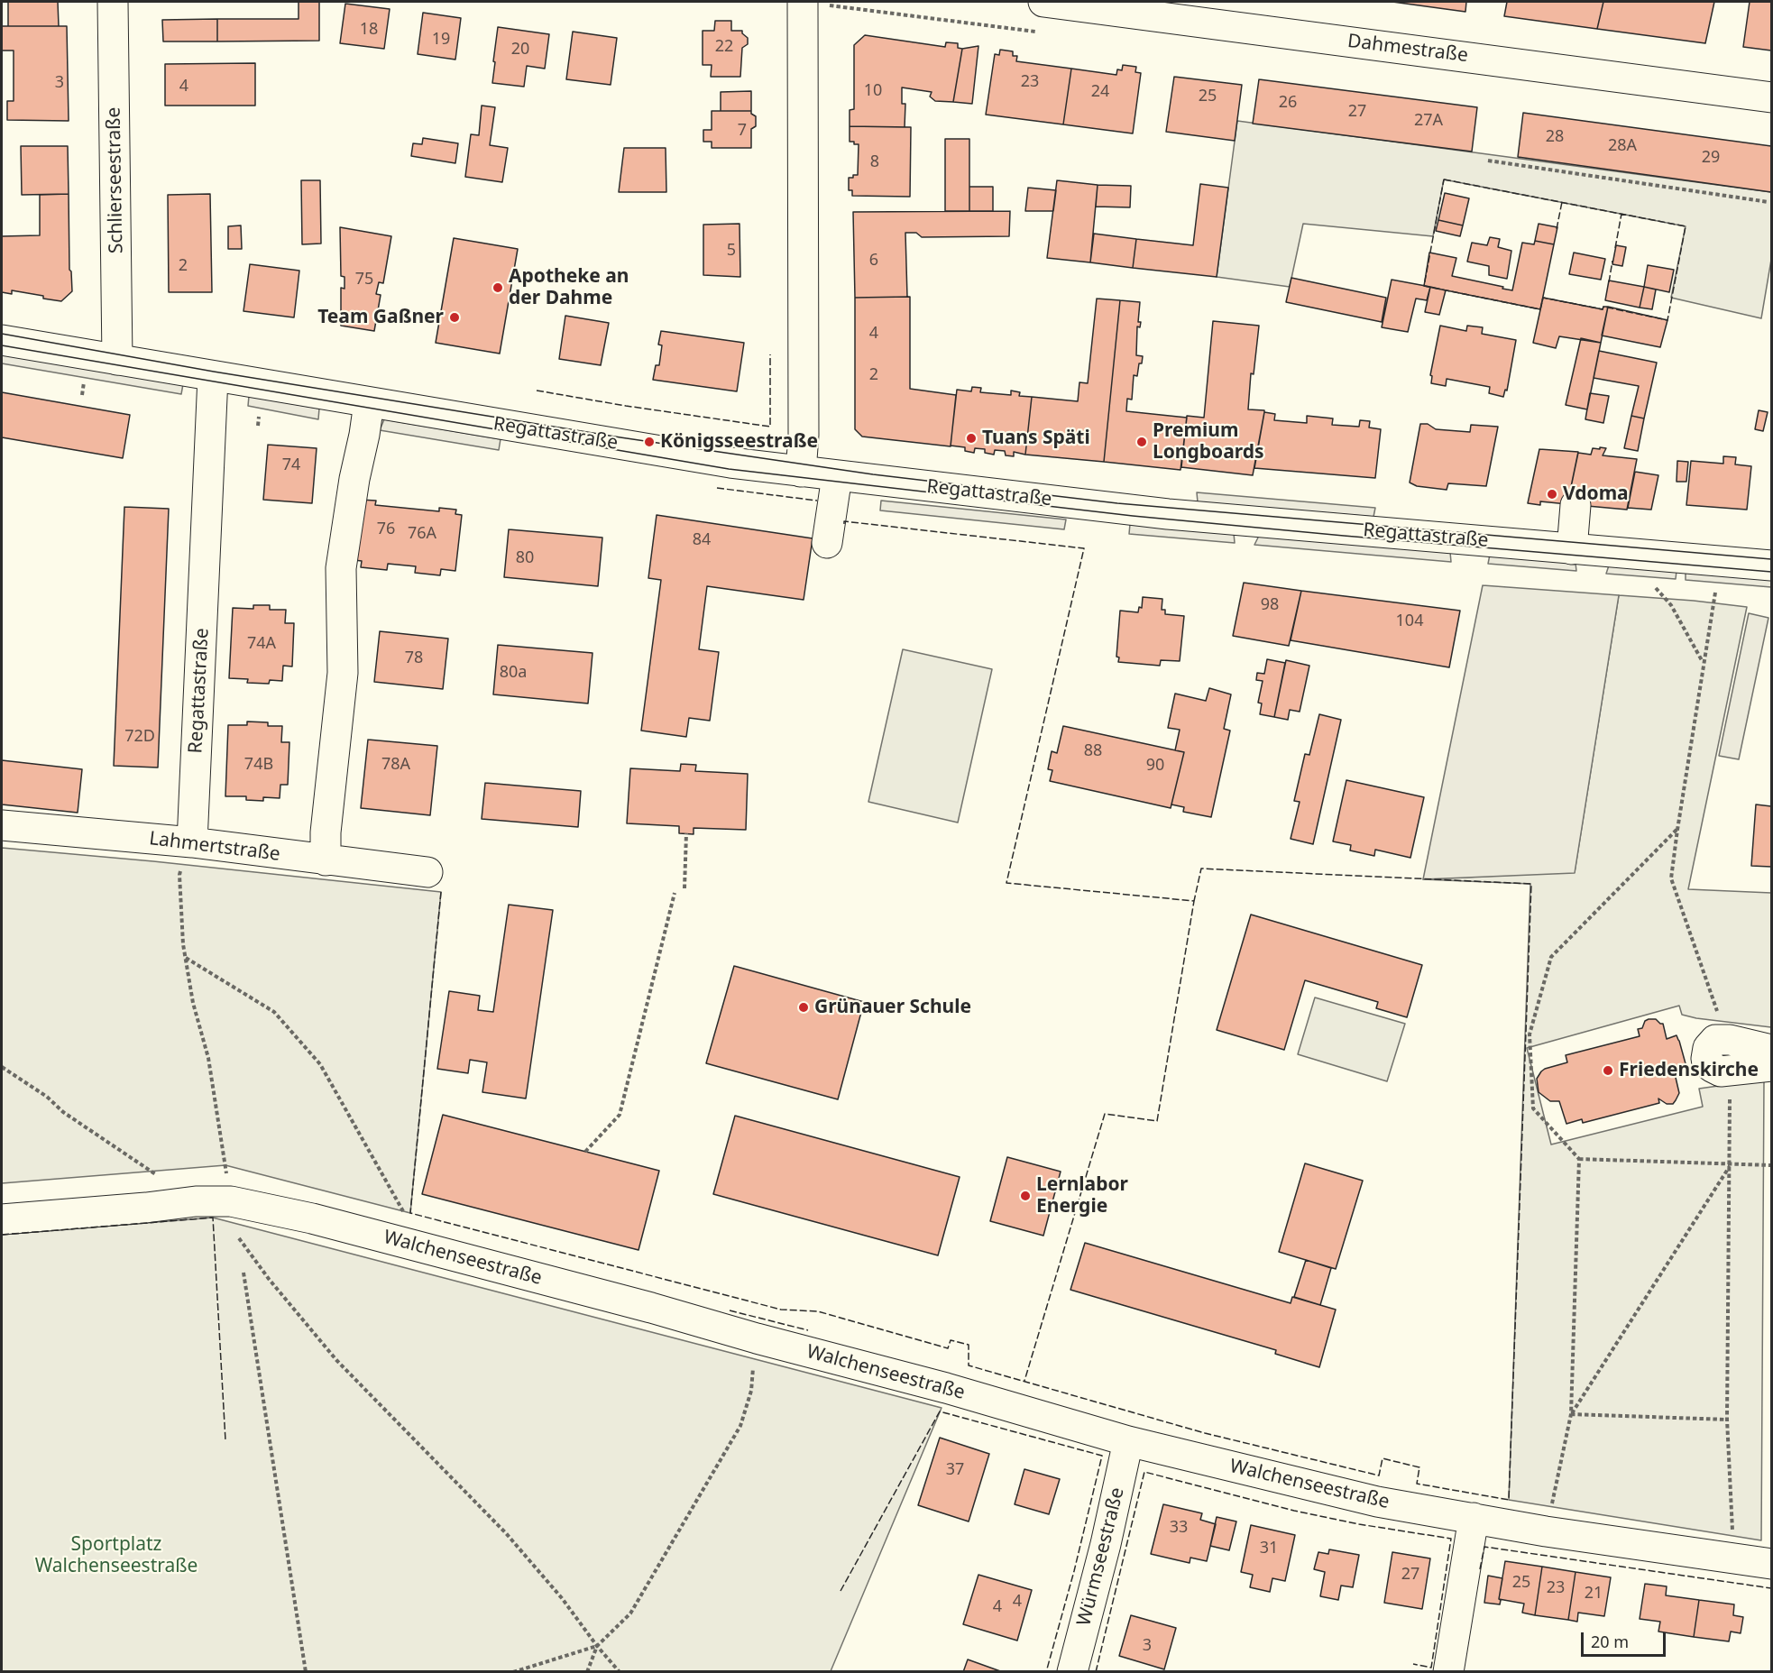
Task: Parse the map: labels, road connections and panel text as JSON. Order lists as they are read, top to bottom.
{
  "streets": {
    "street": [
      "Dahmestraße",
      "Schlierseestraße",
      "Regattastraße",
      "Lahmertstraße",
      "Walchenseestraße",
      "Würmseestraße"
    ]
  },
  "crossings": [
    ["Schlierseestraße", "Regattastraße"],
    ["Regattastraße", "Lahmertstraße"],
    ["Walchenseestraße", "Würmseestraße"]
  ],
  "parks": ["Sportplatz Walchenseestraße"],
  "places": [
    "Apotheke an der Dahme",
    "Team Gaßner",
    "Tuans Späti",
    "Königsseestraße",
    "Premium Longboards",
    "Vdoma",
    "Grünauer Schule",
    "Friedenskirche",
    "Lernlabor Energie"
  ],
  "house_numbers": [
    "18",
    "19",
    "22",
    "20",
    "23",
    "3",
    "4",
    "10",
    "24",
    "25",
    "26",
    "27",
    "27A",
    "7",
    "28",
    "28A",
    "29",
    "8",
    "5",
    "6",
    "2",
    "75",
    "4",
    "2",
    "74",
    "76",
    "76A",
    "84",
    "80",
    "98",
    "104",
    "74A",
    "78",
    "80a",
    "72D",
    "88",
    "74B",
    "78A",
    "90",
    "37",
    "33",
    "31",
    "27",
    "25",
    "23",
    "21",
    "4",
    "4",
    "3"
  ],
  "scale_bar": "20 m"
}
